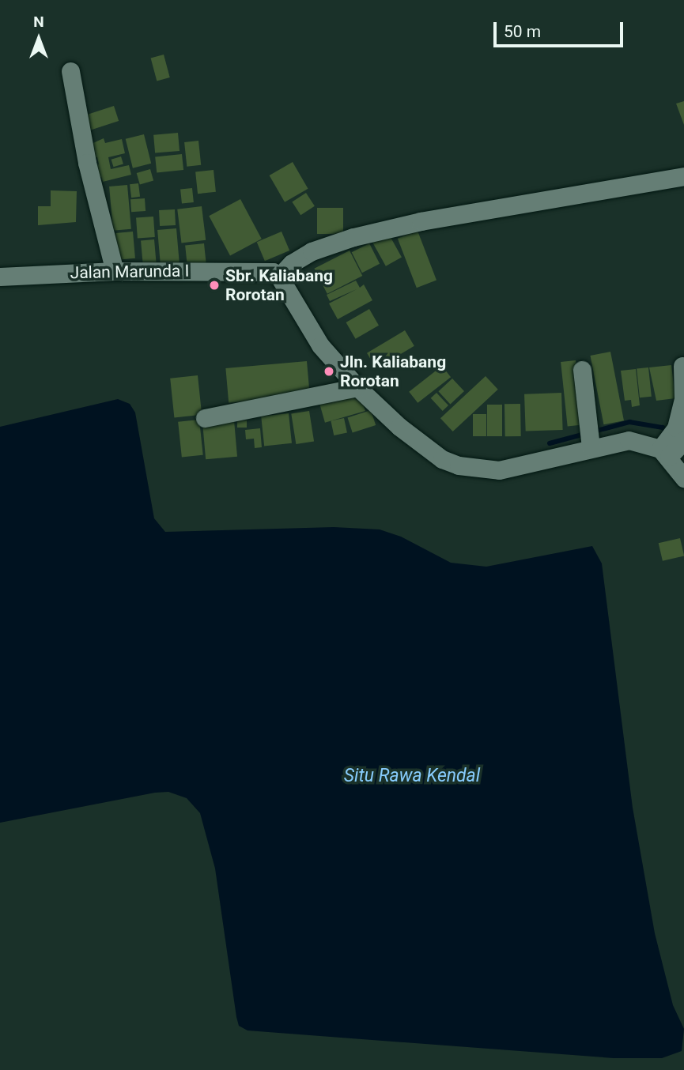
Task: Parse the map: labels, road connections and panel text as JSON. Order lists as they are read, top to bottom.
{
  "streets": {
    "street": ["Jalan Marunda I"]
  },
  "water": ["Situ Rawa Kendal"],
  "places": ["Sbr. Kaliabang Rorotan", "Jln. Kaliabang Rorotan"],
  "scale_bar": "50 m",
  "north": "top"
}
